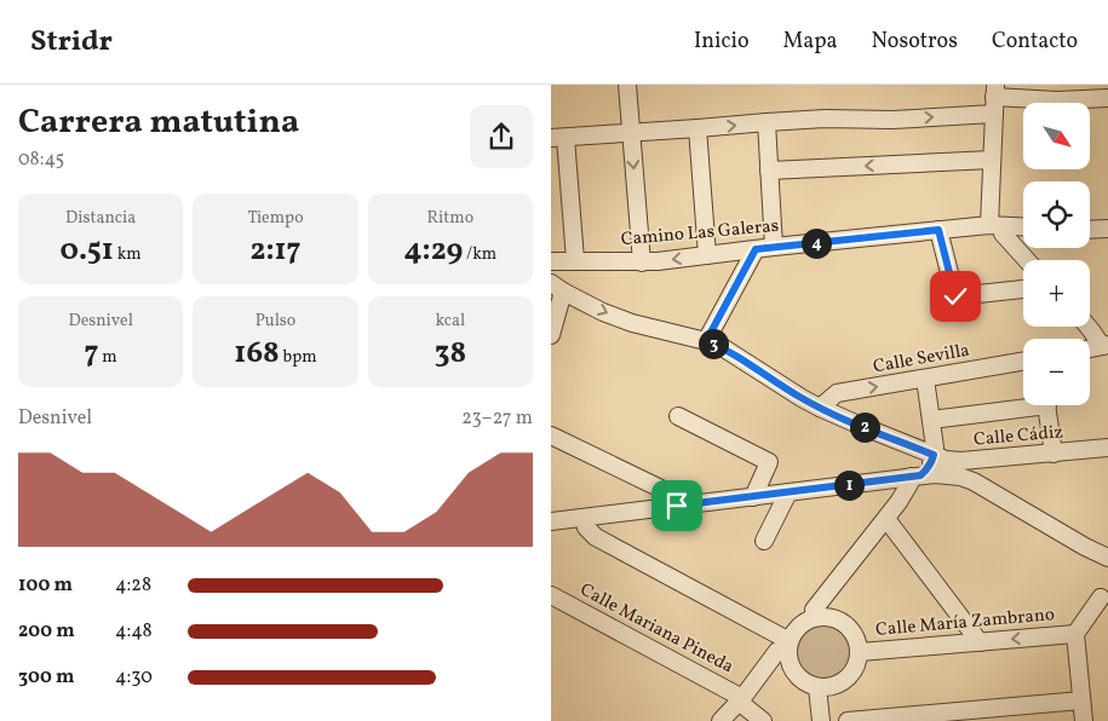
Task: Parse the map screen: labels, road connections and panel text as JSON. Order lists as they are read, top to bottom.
{
  "streets": {
    "street": [
      "Camino Las Galeras",
      "Calle Sevilla",
      "Calle Cádiz",
      "Calle María Zambrano",
      "Calle Mariana Pineda"
    ]
  },
  "north": "bottom right",
  "page": {
    "header": "Stridr",
    "nav": [
      "Inicio",
      "Mapa",
      "Nosotros",
      "Contacto"
    ],
    "heading": ["Carrera matutina", "08:45"],
    "map_buttons": ["+", "−"],
    "stats": [
      ["Distancia", "0.51 km"],
      ["Tiempo", "2:17"],
      ["Ritmo", "4:29 /km"],
      ["Desnivel", "7 m"],
      ["Pulso", "168 bpm"],
      ["kcal", "38"]
    ],
    "pins": [
      "4",
      "3",
      "2",
      "1"
    ],
    "chart": ["Desnivel", "23–27 m"],
    "list": [
      {
        "name": "100 m",
        "note": "4:28"
      },
      {
        "name": "200 m",
        "note": "4:48"
      },
      {
        "name": "300 m",
        "note": "4:30"
      }
    ]
  }
}
